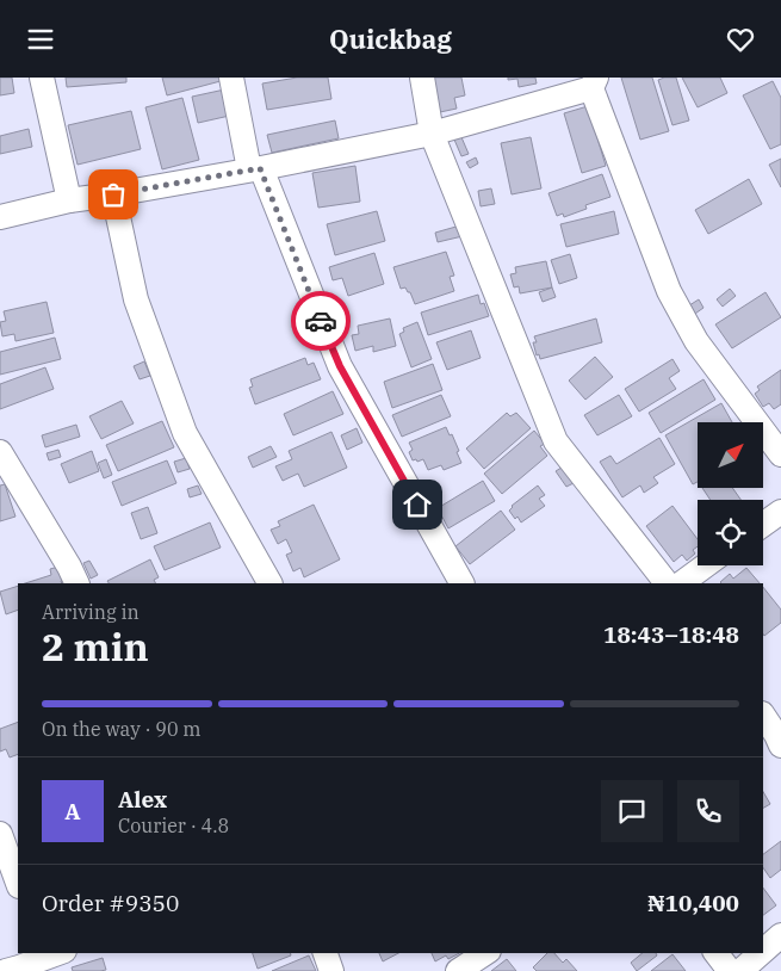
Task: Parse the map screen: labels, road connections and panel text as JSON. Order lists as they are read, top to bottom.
{
  "north": "top right",
  "page": {
    "header": "Quickbag",
    "heading": ["2 min", "Arriving in", "18:43–18:48"],
    "panel": [
      "Alex",
      "Courier · 4.8",
      "Order #9350",
      "₦10,400"
    ],
    "bar": "On the way · 90 m",
    "round": "A"
  }
}
